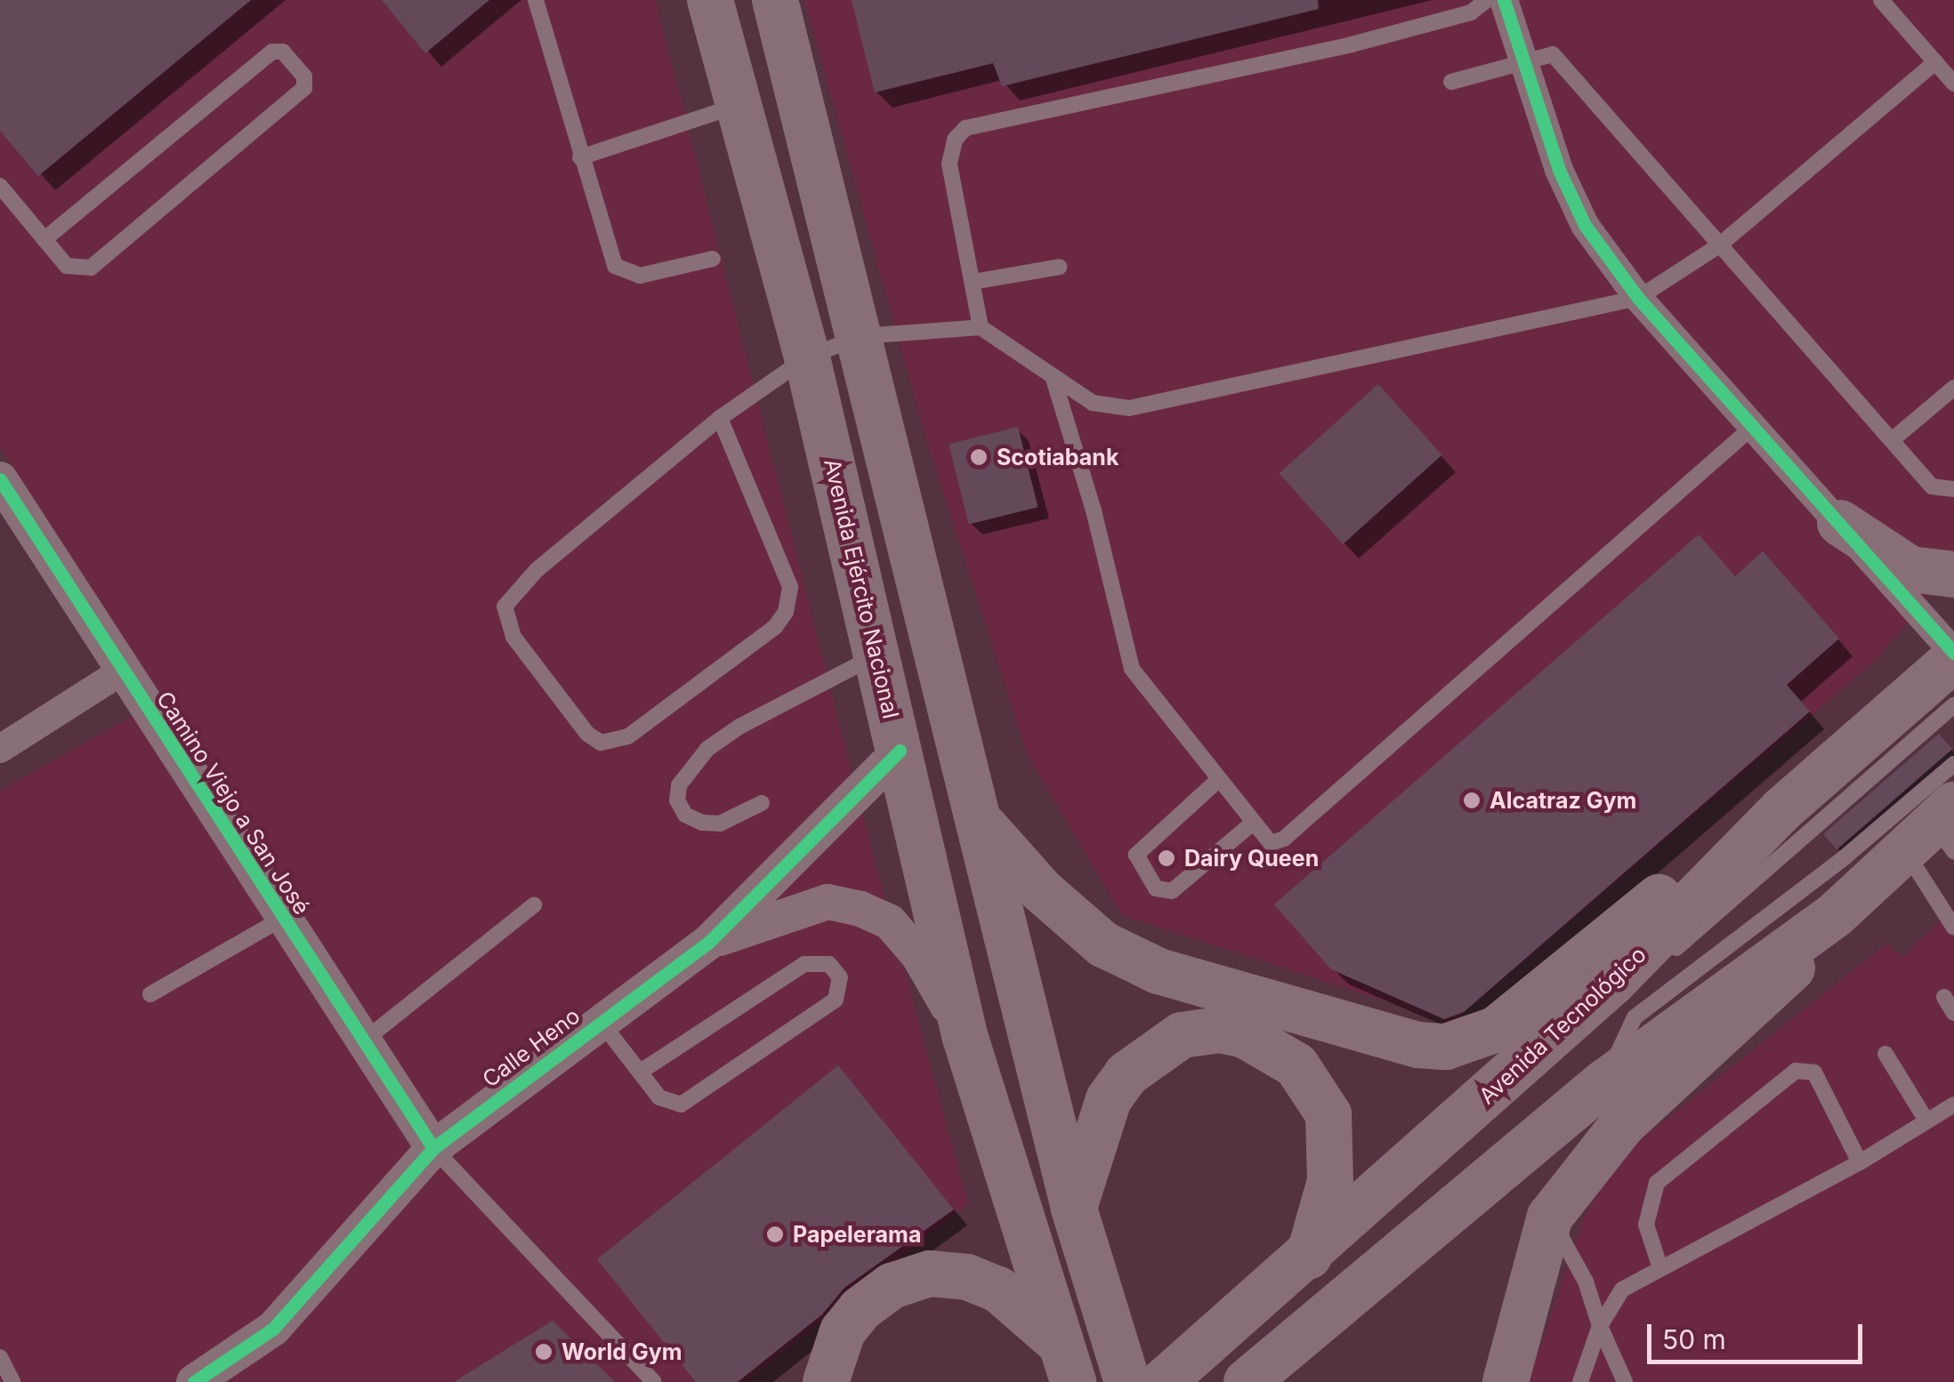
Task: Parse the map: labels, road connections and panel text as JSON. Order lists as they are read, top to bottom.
{
  "streets": {
    "main road": ["Avenida Ejército Nacional", "Avenida Tecnológico"],
    "street": ["Camino Viejo a San José", "Calle Heno"]
  },
  "crossings": [
    ["Avenida Ejército Nacional", "Calle Heno"],
    ["Camino Viejo a San José", "Calle Heno"]
  ],
  "places": [
    "Scotiabank",
    "Alcatraz Gym",
    "Dairy Queen",
    "Papelerama",
    "World Gym"
  ],
  "scale_bar": "50 m"
}
